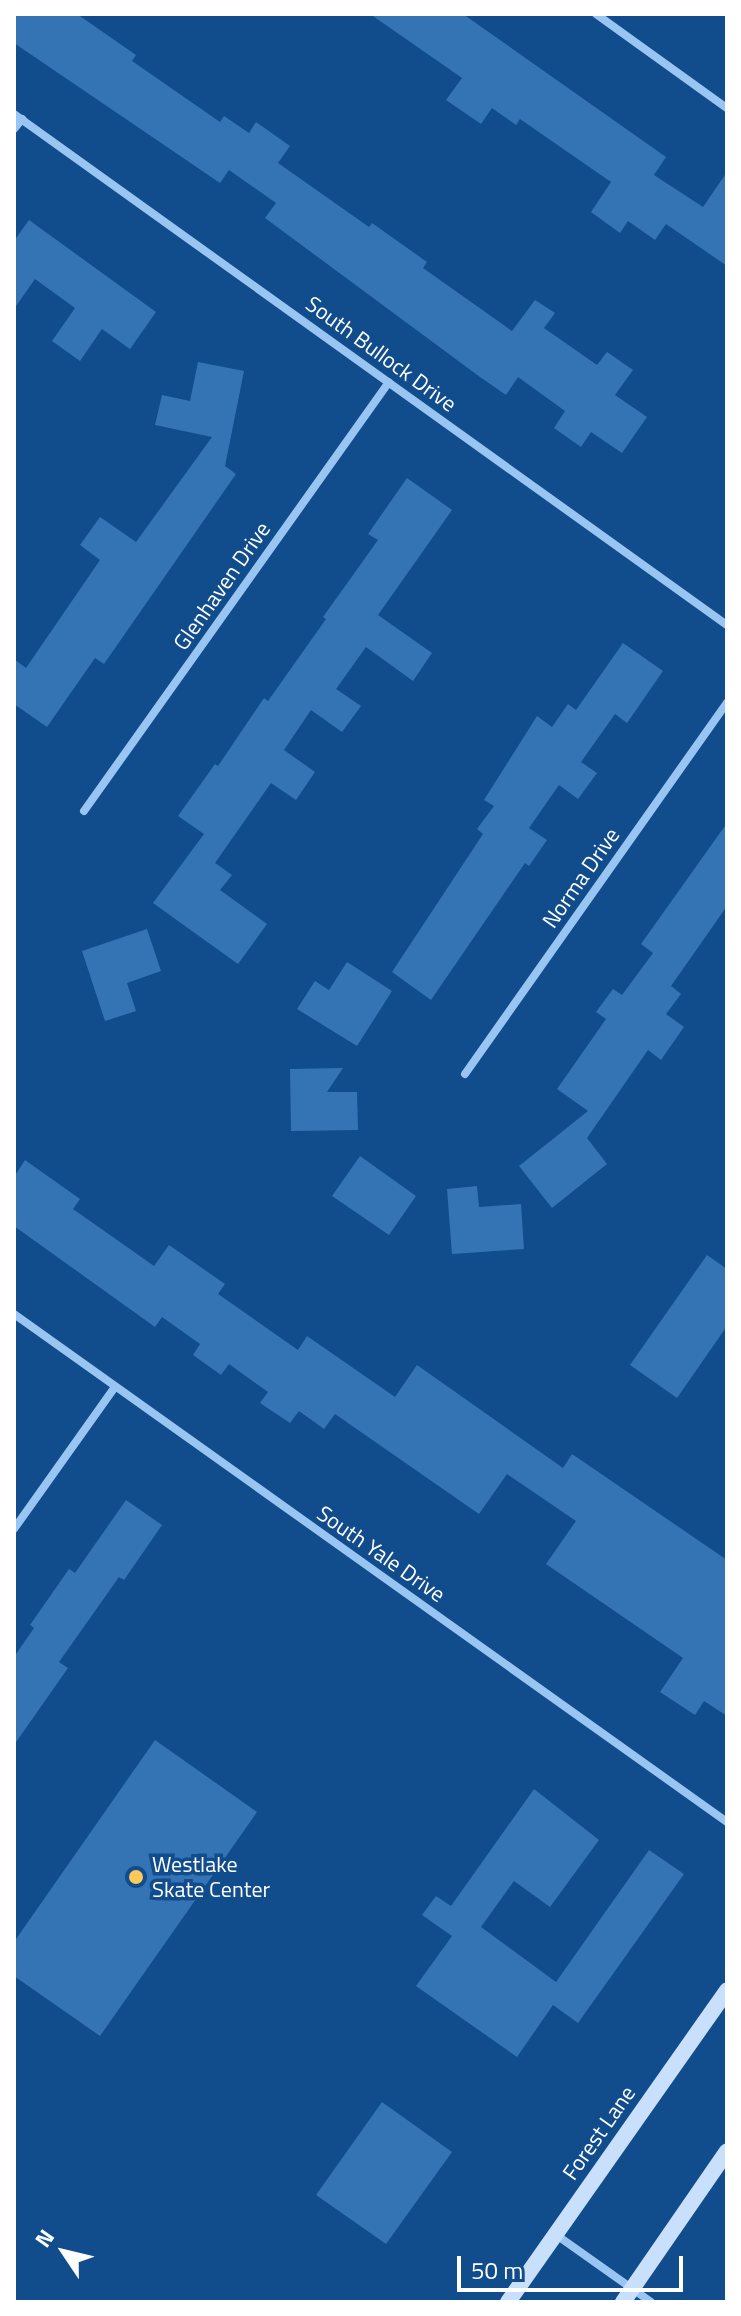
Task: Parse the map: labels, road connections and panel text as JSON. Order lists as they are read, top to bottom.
{
  "streets": {
    "main road": ["Forest Lane"],
    "street": [
      "South Bullock Drive",
      "Glenhaven Drive",
      "Norma Drive",
      "South Yale Drive"
    ]
  },
  "crossings": [
    ["South Bullock Drive", "Glenhaven Drive"]
  ],
  "places": ["Westlake Skate Center"],
  "scale_bar": "50 m",
  "north": "top left"
}
